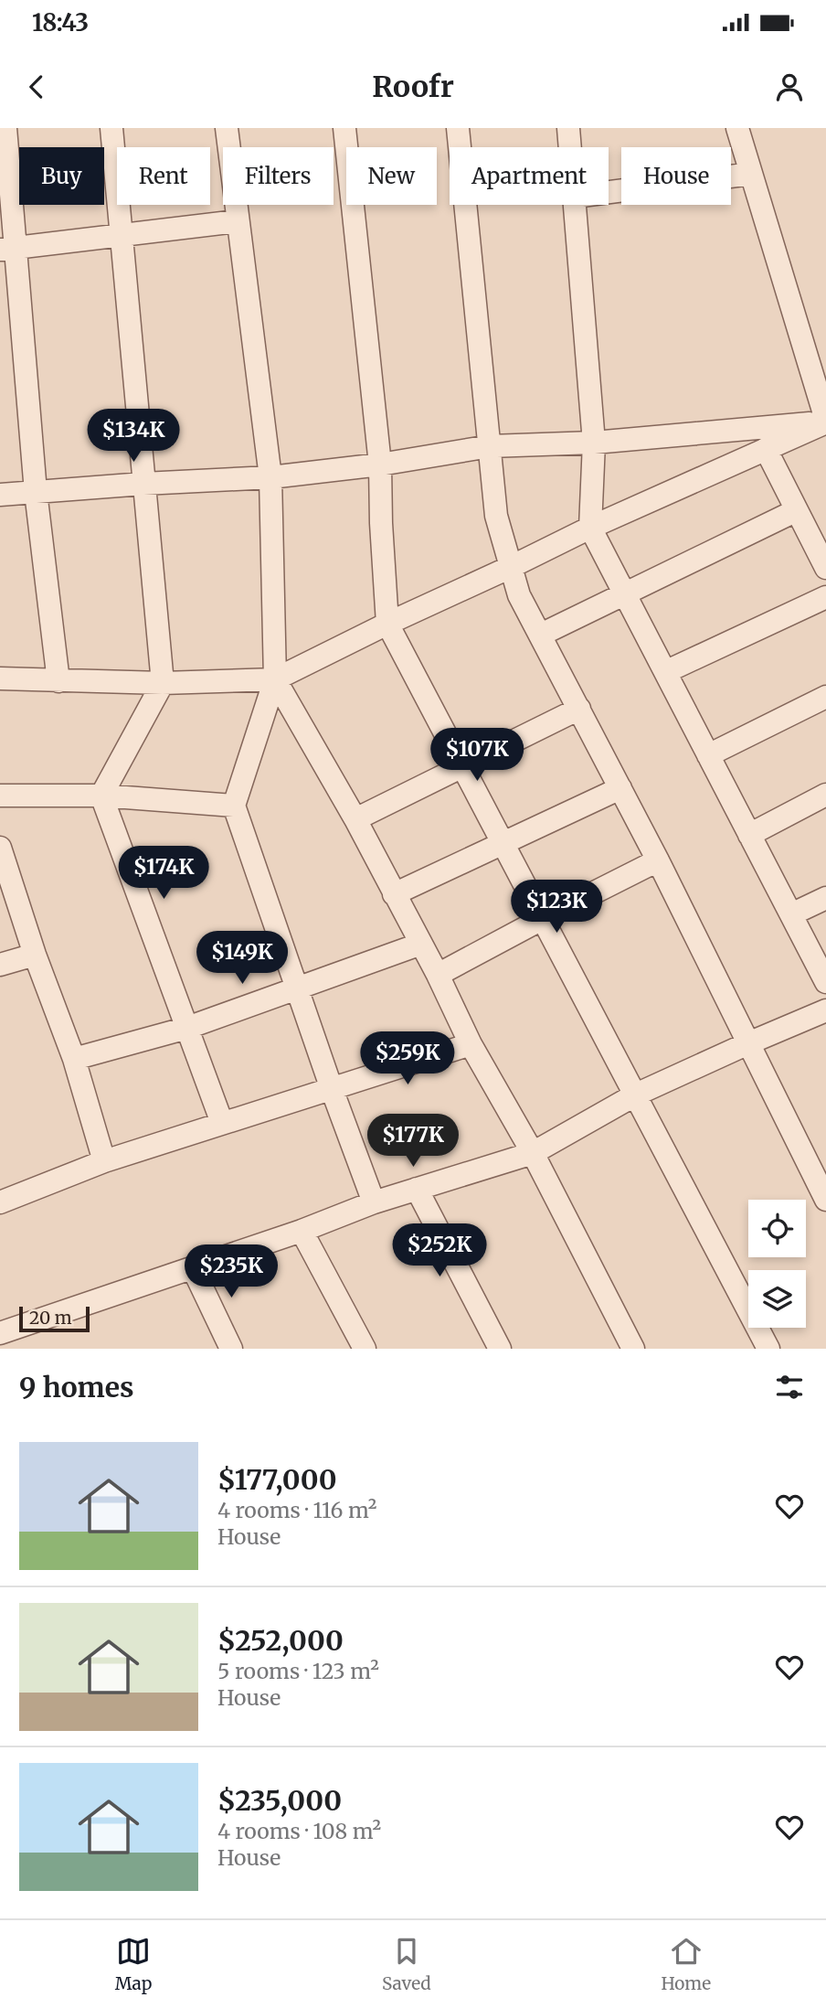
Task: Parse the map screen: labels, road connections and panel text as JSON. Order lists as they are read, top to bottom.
{
  "scale_bar": "20 m",
  "page": {
    "status": "18:43",
    "header": "Roofr",
    "chip": [
      "Buy",
      "Rent",
      "Filters",
      "New",
      "Apartment",
      "House"
    ],
    "price": [
      "$134K",
      "$107K",
      "$174K",
      "$123K",
      "$149K",
      "$259K",
      "$177K",
      "$252K",
      "$235K"
    ],
    "scale": "20 m",
    "heading": "9 homes",
    "list": [
      {
        "name": "$177,000",
        "note": "4 rooms · 116 m² · House"
      },
      {
        "name": "$252,000",
        "note": "5 rooms · 123 m² · House"
      },
      {
        "name": "$235,000",
        "note": "4 rooms · 108 m² · House"
      }
    ],
    "tabs": ["Map", "Saved", "Home"]
  }
}
